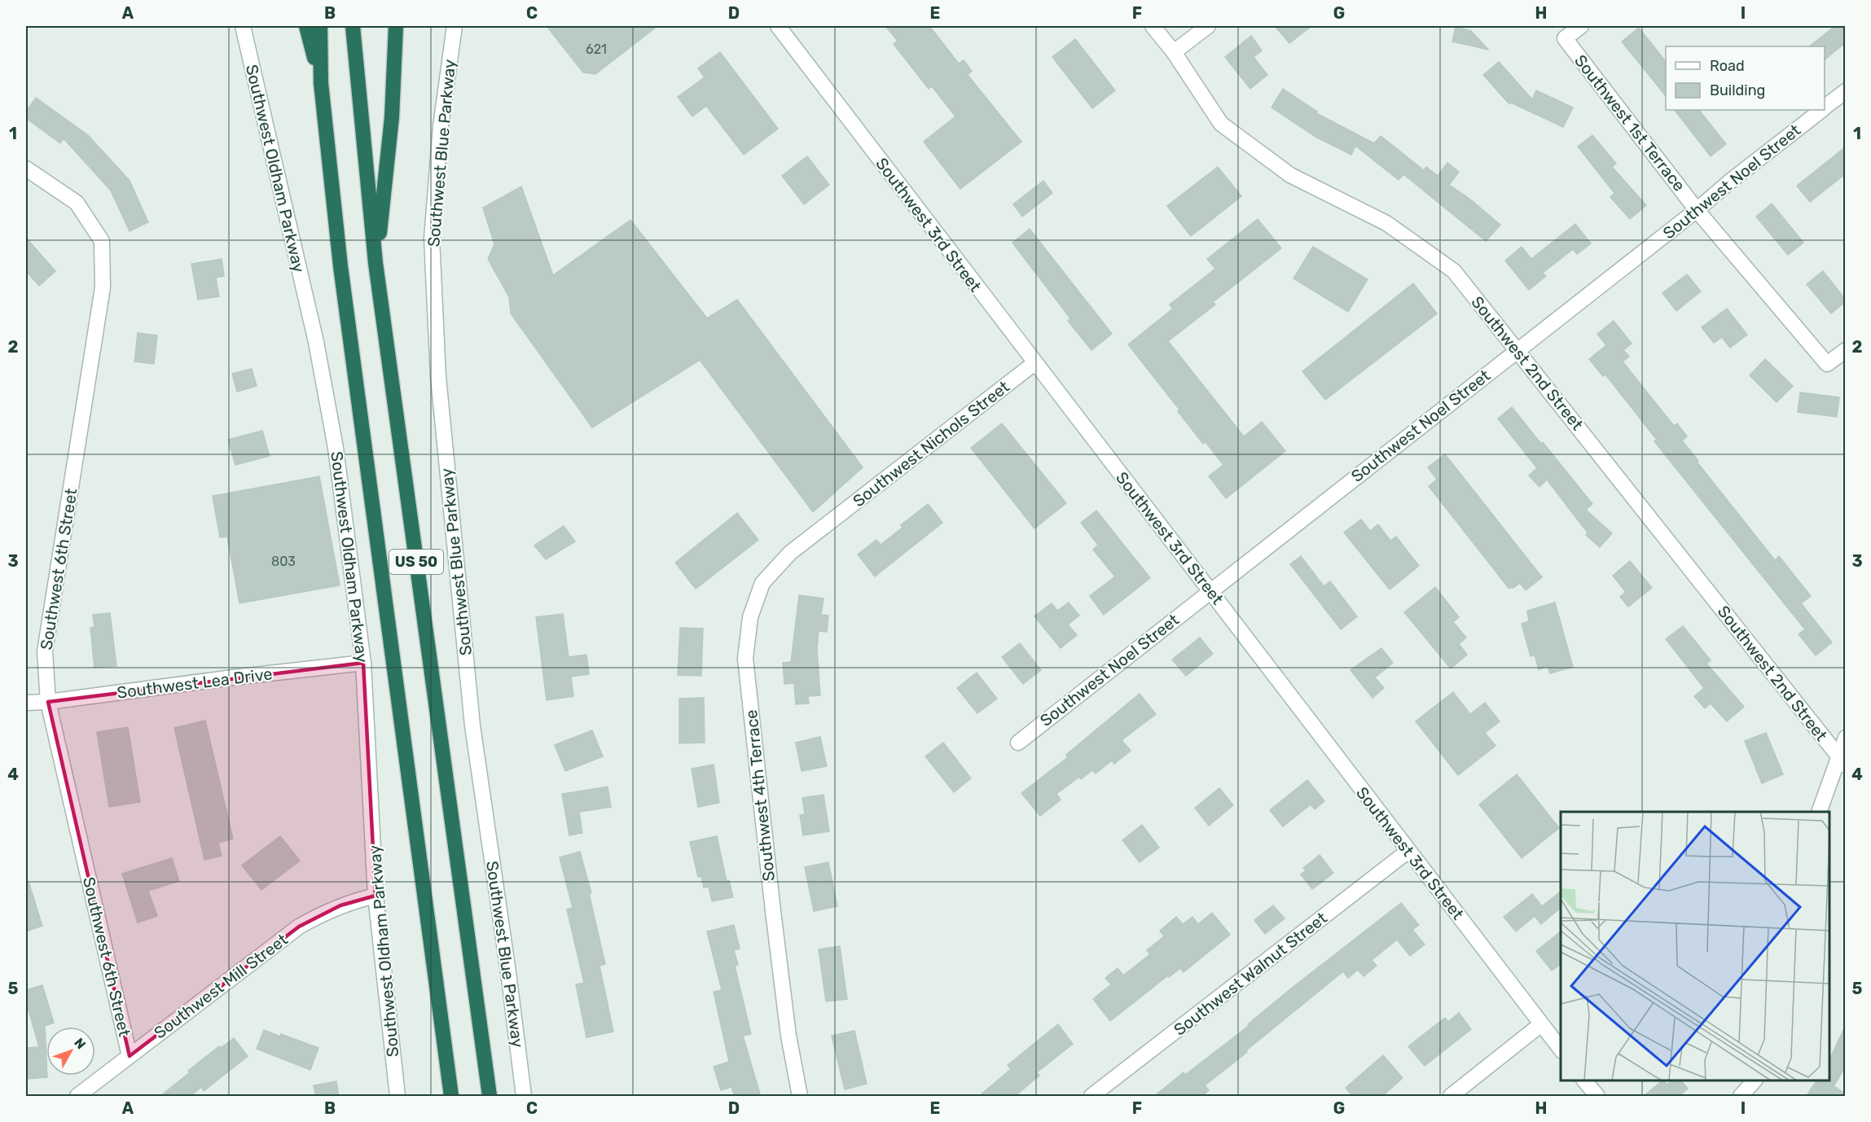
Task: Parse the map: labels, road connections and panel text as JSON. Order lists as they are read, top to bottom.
{
  "streets": {
    "highway": ["US 50"],
    "street": [
      "Southwest 1st Terrace",
      "Southwest Blue Parkway",
      "Southwest Oldham Parkway",
      "Southwest Noel Street",
      "Southwest 3rd Street",
      "Southwest 2nd Street",
      "Southwest Nichols Street",
      "Southwest 6th Street",
      "Southwest Lea Drive",
      "Southwest 4th Terrace",
      "Southwest Walnut Street",
      "Southwest Mill Street"
    ]
  },
  "crossings": [
    ["Southwest 1st Terrace", "Southwest Noel Street"],
    ["Southwest Oldham Parkway", "Southwest Lea Drive"],
    ["Southwest Oldham Parkway", "Southwest Mill Street"],
    ["Southwest Noel Street", "Southwest 3rd Street"],
    ["Southwest Noel Street", "Southwest 2nd Street"],
    ["Southwest 3rd Street", "Southwest Nichols Street"],
    ["Southwest 3rd Street", "Southwest Walnut Street"],
    ["Southwest Nichols Street", "Southwest 4th Terrace"],
    ["Southwest 6th Street", "Southwest Lea Drive"],
    ["Southwest 6th Street", "Southwest Mill Street"]
  ],
  "house_numbers": ["621", "803"],
  "legend": ["Road", "Building"],
  "north": "top right",
  "grid": {
    "columns": [
      "A",
      "B",
      "C",
      "D",
      "E",
      "F",
      "G",
      "H",
      "I"
    ],
    "rows": [
      "1",
      "2",
      "3",
      "4",
      "5"
    ]
  }
}
